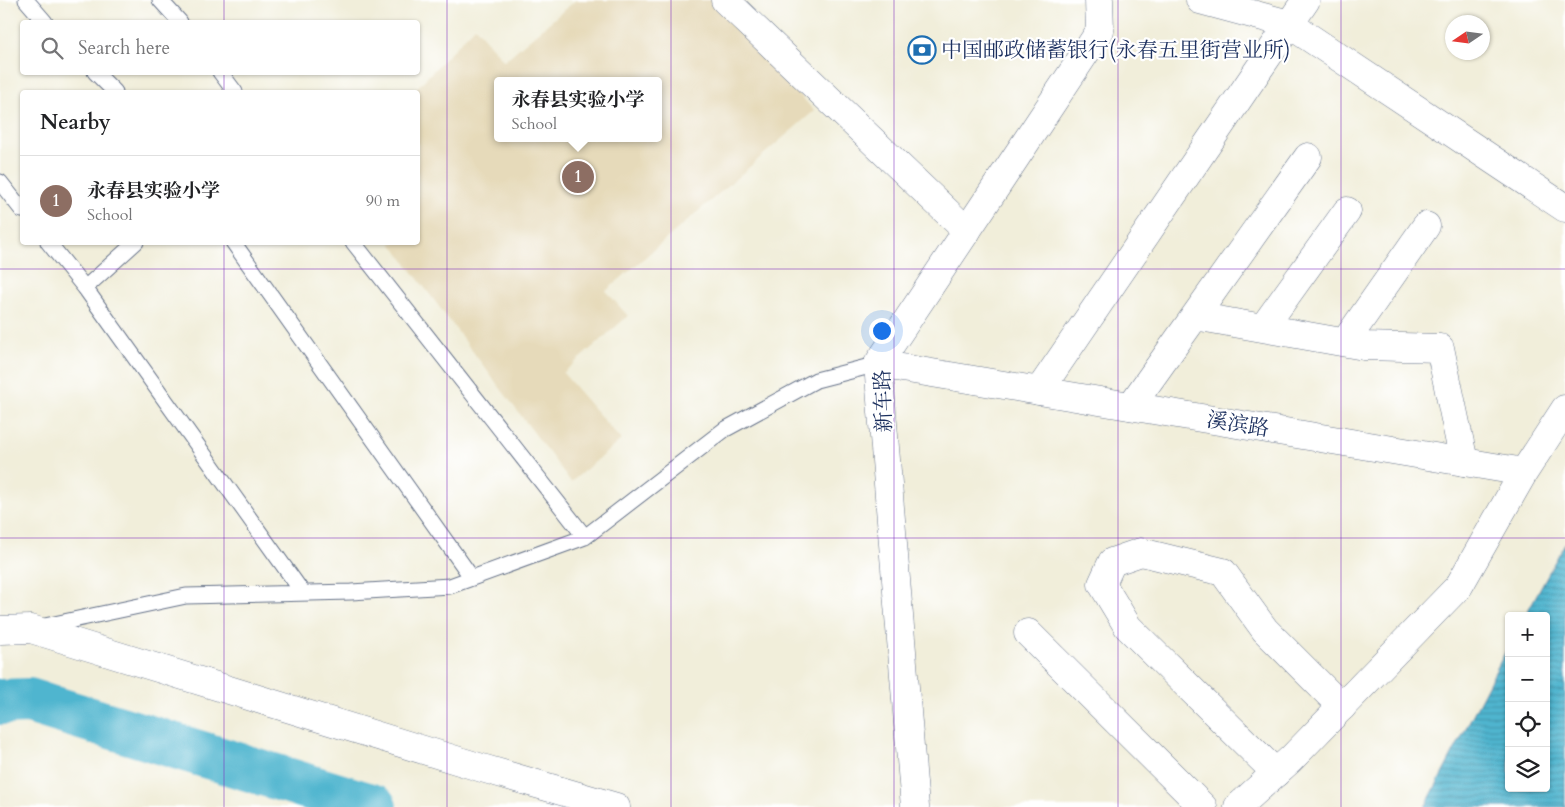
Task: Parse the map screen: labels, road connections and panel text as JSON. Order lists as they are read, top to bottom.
{
  "streets": {
    "street": ["新车路", "溪滨路"]
  },
  "crossings": [
    ["新车路", "溪滨路"]
  ],
  "places": {
    "bank": ["中国邮政储蓄银行(永春五里街营业所)"]
  },
  "north": "left",
  "page": {
    "search": "Search here",
    "popup": ["永春县实验小学", "School"],
    "heading": "Nearby",
    "list": [
      {
        "mark": "1",
        "name": "永春县实验小学",
        "note": "School",
        "value": "90 m"
      }
    ],
    "pins": "1",
    "map_buttons": ["+", "−"]
  }
}
